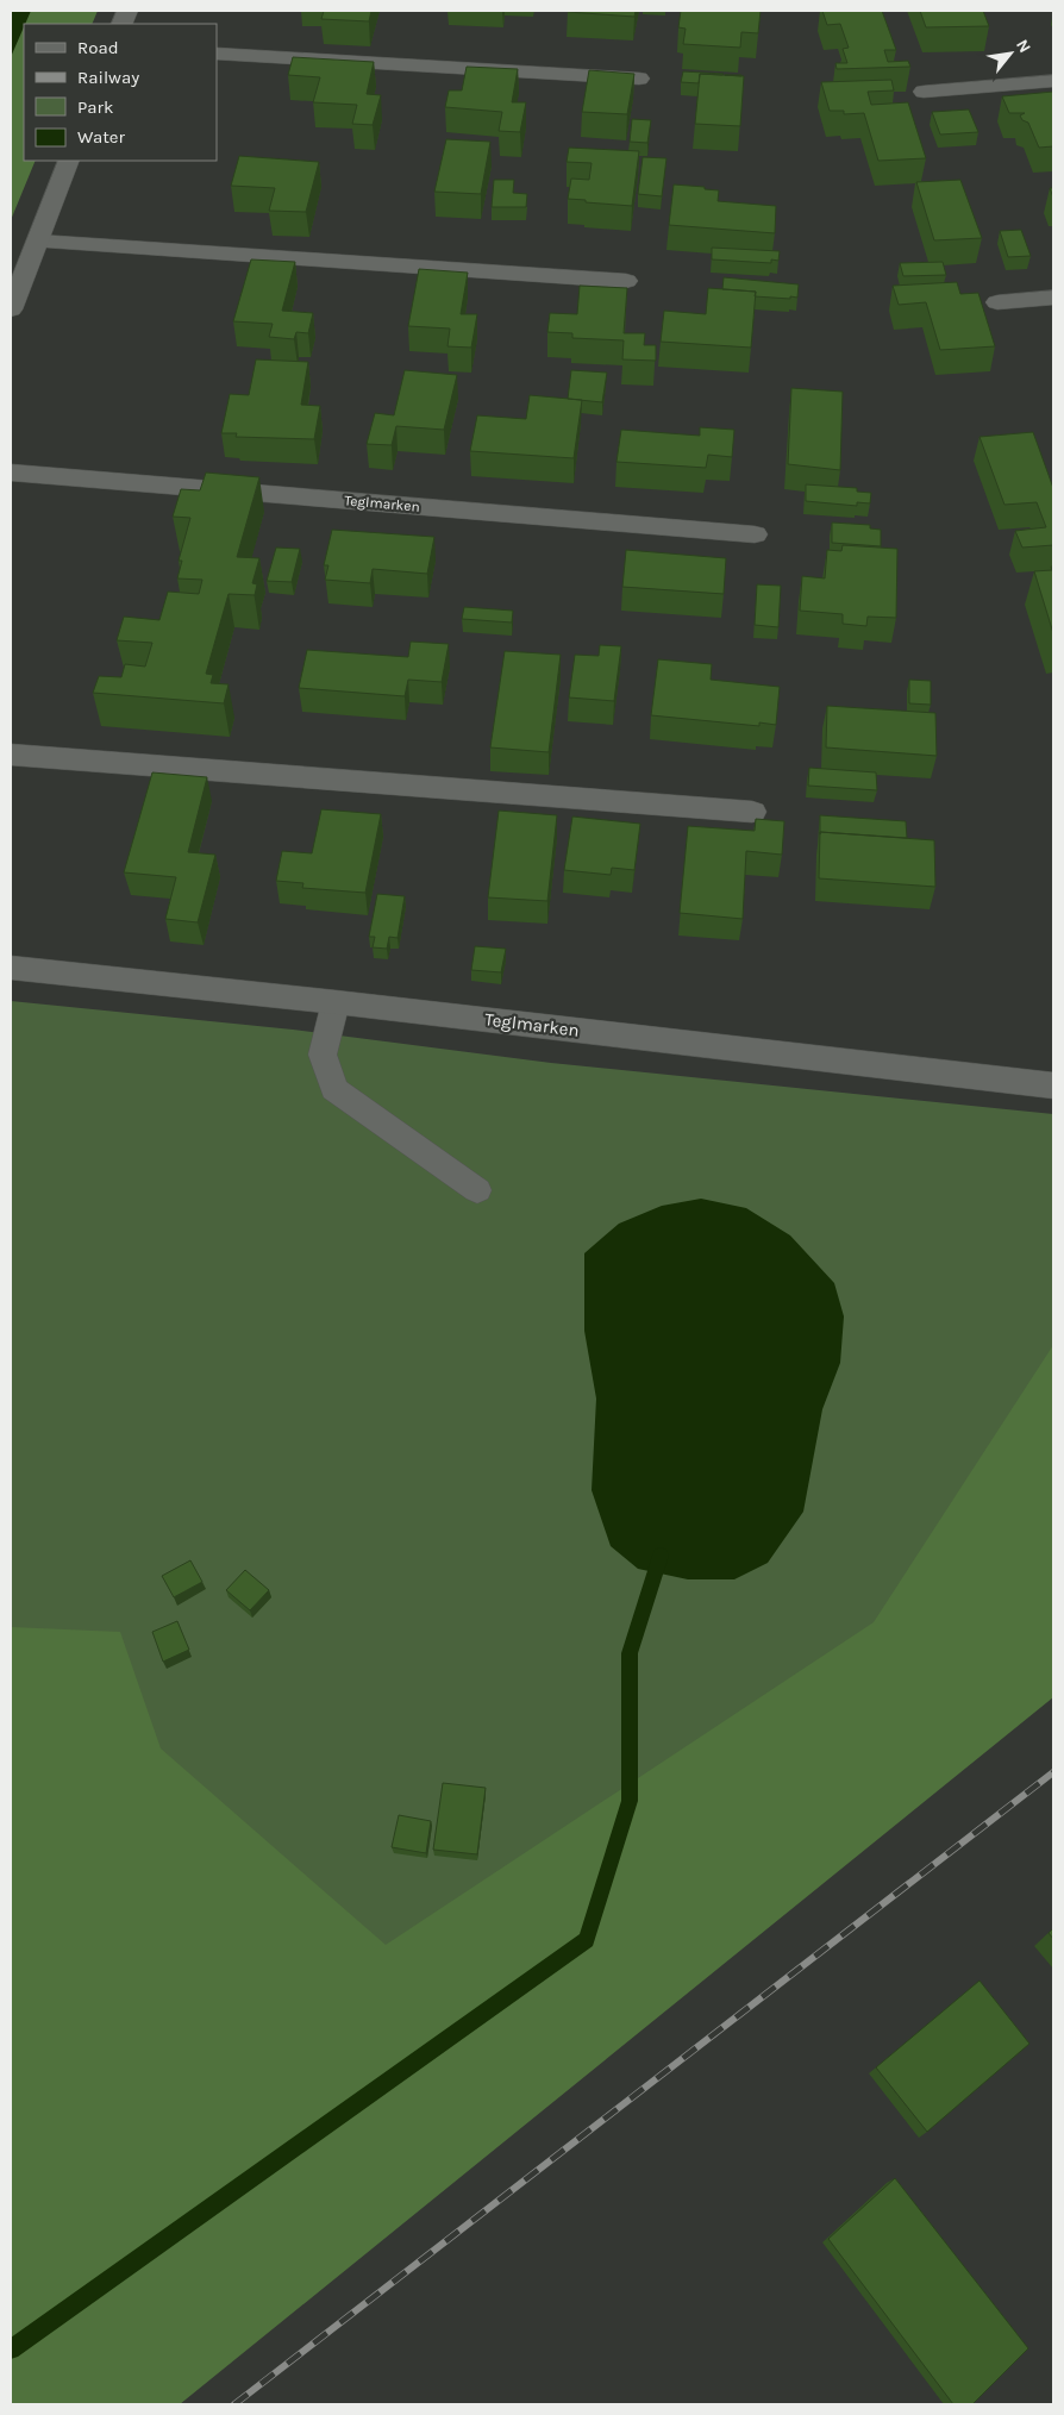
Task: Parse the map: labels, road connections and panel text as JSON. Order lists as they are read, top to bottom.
{
  "streets": {
    "street": ["Teglmarken"]
  },
  "legend": [
    "Road",
    "Railway",
    "Park",
    "Water"
  ],
  "north": "top right"
}
